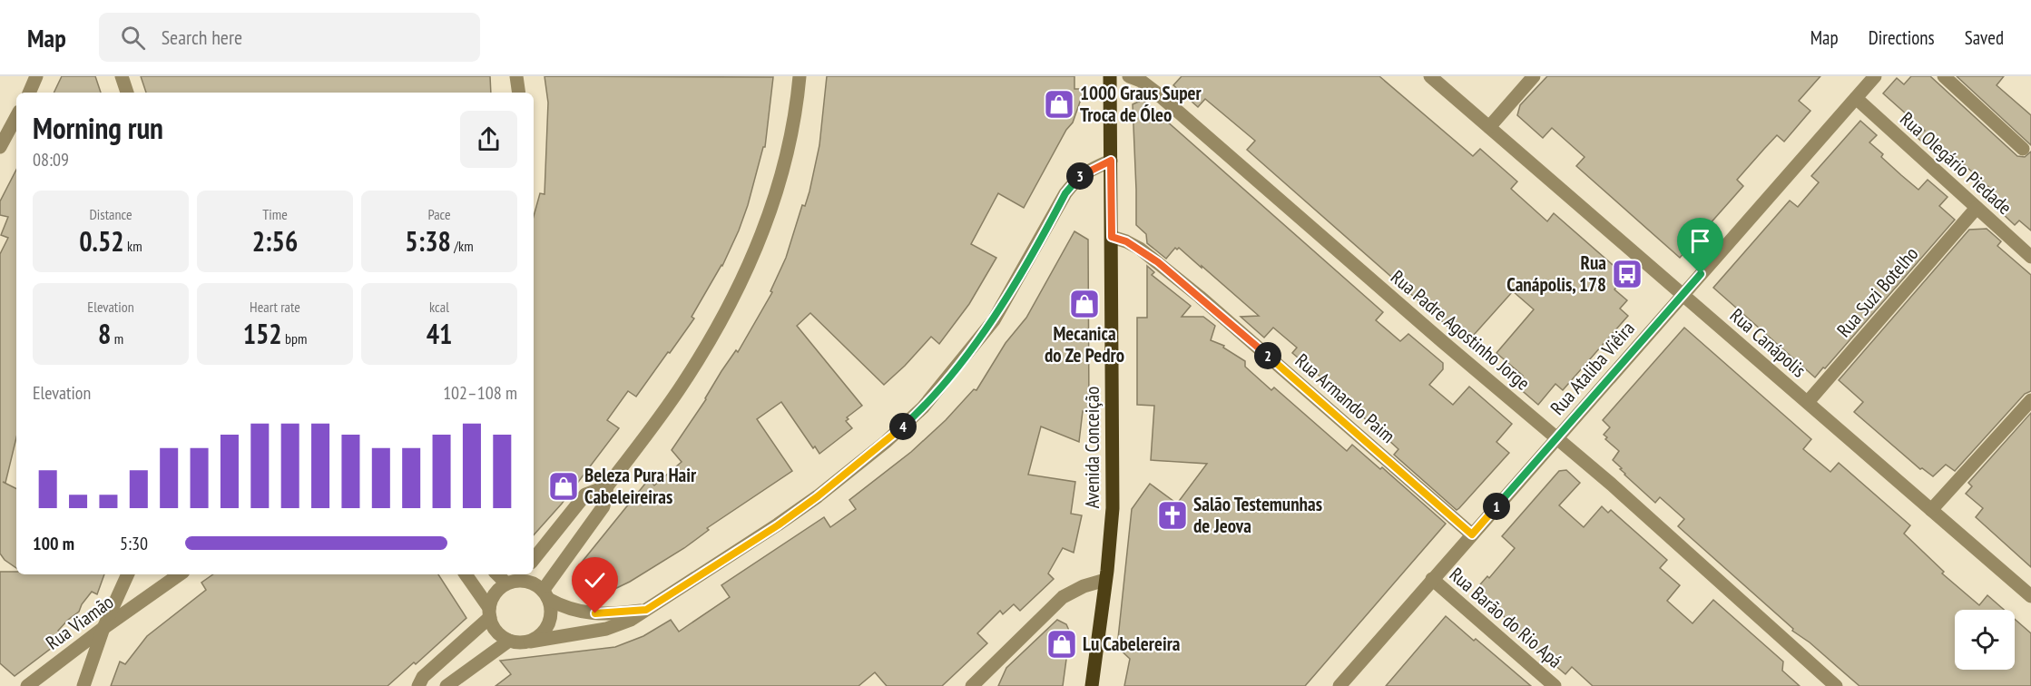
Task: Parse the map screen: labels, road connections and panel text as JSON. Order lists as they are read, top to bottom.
{
  "streets": {
    "main road": ["Avenida Conceição"],
    "street": [
      "Rua Olegário Piedade",
      "Rua Suzi Botelho",
      "Rua Padre Agostinho Jorge",
      "Rua Canápolis",
      "Rua Ataliba Viêira",
      "Rua Armando Paim",
      "Rua Barão do Rio Apá",
      "Rua Viamão"
    ]
  },
  "crossings": [
    ["Rua Olegário Piedade", "Rua Suzi Botelho"],
    ["Rua Olegário Piedade", "Rua Ataliba Viêira"],
    ["Rua Suzi Botelho", "Rua Canápolis"],
    ["Rua Padre Agostinho Jorge", "Rua Ataliba Viêira"],
    ["Rua Canápolis", "Rua Ataliba Viêira"],
    ["Rua Ataliba Viêira", "Rua Armando Paim"],
    ["Rua Ataliba Viêira", "Rua Barão do Rio Apá"],
    ["Rua Armando Paim", "Avenida Conceição"]
  ],
  "places": {
    "shop": [
      "1000 Graus Super Troca de Óleo",
      "Mecanica do Ze Pedro",
      "Beleza Pura Hair Cabeleireiras",
      "Lu Cabelereira"
    ],
    "bus stop": ["Rua Canápolis, 178"],
    "church": ["Salão Testemunhas de Jeova"]
  },
  "page": {
    "header": "Map",
    "search": "Search here",
    "nav": ["Map", "Directions", "Saved"],
    "heading": ["Morning run", "08:09"],
    "pins": [
      "3",
      "2",
      "4",
      "1"
    ],
    "stats": [
      ["Distance", "0.52 km"],
      ["Time", "2:56"],
      ["Pace", "5:38 /km"],
      ["Elevation", "8 m"],
      ["Heart rate", "152 bpm"],
      ["kcal", "41"]
    ],
    "chart": ["Elevation", "102–108 m"],
    "list": [
      {
        "name": "100 m",
        "note": "5:30"
      }
    ]
  }
}
